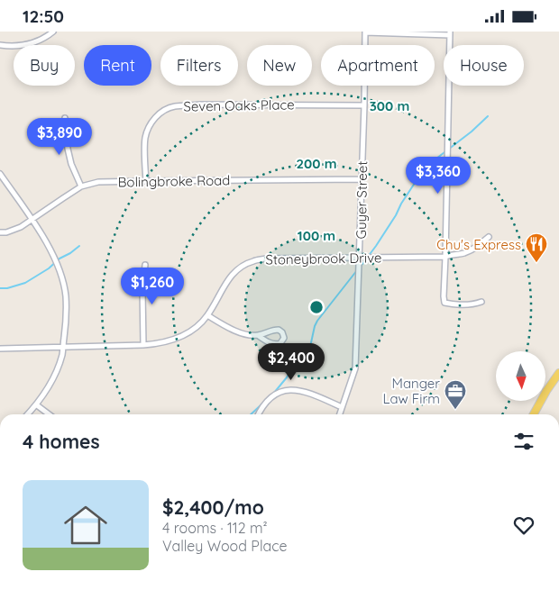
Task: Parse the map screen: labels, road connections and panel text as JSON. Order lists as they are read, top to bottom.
{
  "streets": {
    "street": [
      "Seven Oaks Place",
      "Bolingbroke Road",
      "Guyer Street",
      "Stoneybrook Drive"
    ]
  },
  "crossings": [
    ["Seven Oaks Place", "Bolingbroke Road"],
    ["Seven Oaks Place", "Guyer Street"],
    ["Bolingbroke Road", "Guyer Street"],
    ["Guyer Street", "Stoneybrook Drive"]
  ],
  "places": {
    "restaurant": ["Chu's Express"],
    "office": ["Manger Law Firm"]
  },
  "north": "bottom",
  "page": {
    "status": "12:50",
    "chip": [
      "Buy",
      "Rent",
      "Filters",
      "New",
      "Apartment",
      "House"
    ],
    "price": [
      "$3,890",
      "$3,360",
      "$1,260",
      "$2,400"
    ],
    "heading": "4 homes",
    "list": [
      {
        "name": "$2,400/mo",
        "note": "4 rooms · 112 m² · Valley Wood Place"
      }
    ]
  },
  "rings": ["300 m", "200 m", "100 m"]
}
